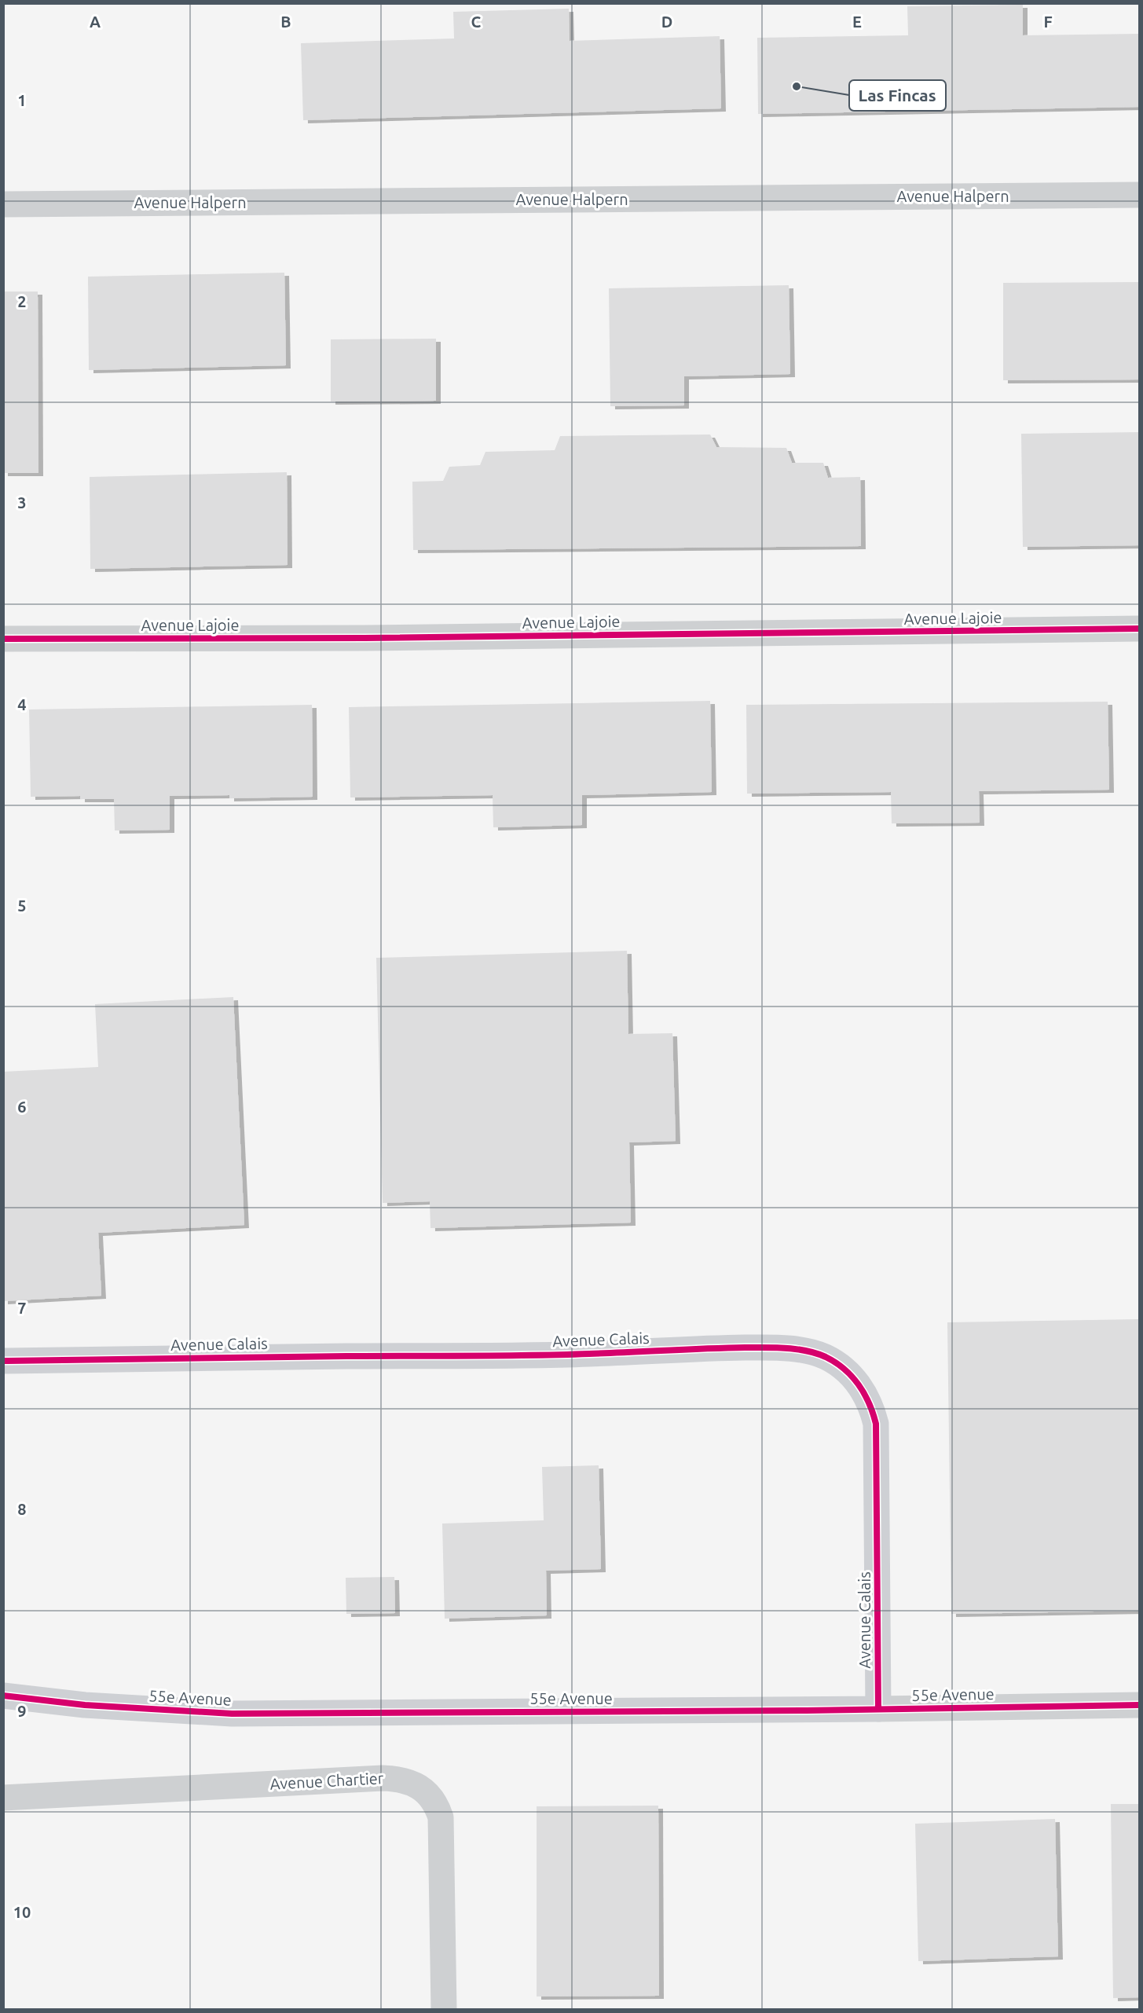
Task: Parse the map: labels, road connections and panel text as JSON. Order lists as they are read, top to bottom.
{
  "streets": {
    "street": [
      "Avenue Halpern",
      "Avenue Lajoie",
      "Avenue Calais",
      "55e Avenue",
      "Avenue Chartier"
    ]
  },
  "crossings": [
    ["Avenue Calais", "55e Avenue"]
  ],
  "places": ["Las Fincas"],
  "grid": {
    "columns": [
      "A",
      "B",
      "C",
      "D",
      "E",
      "F"
    ],
    "rows": [
      "1",
      "2",
      "3",
      "4",
      "5",
      "6",
      "7",
      "8",
      "9",
      "10"
    ]
  }
}
